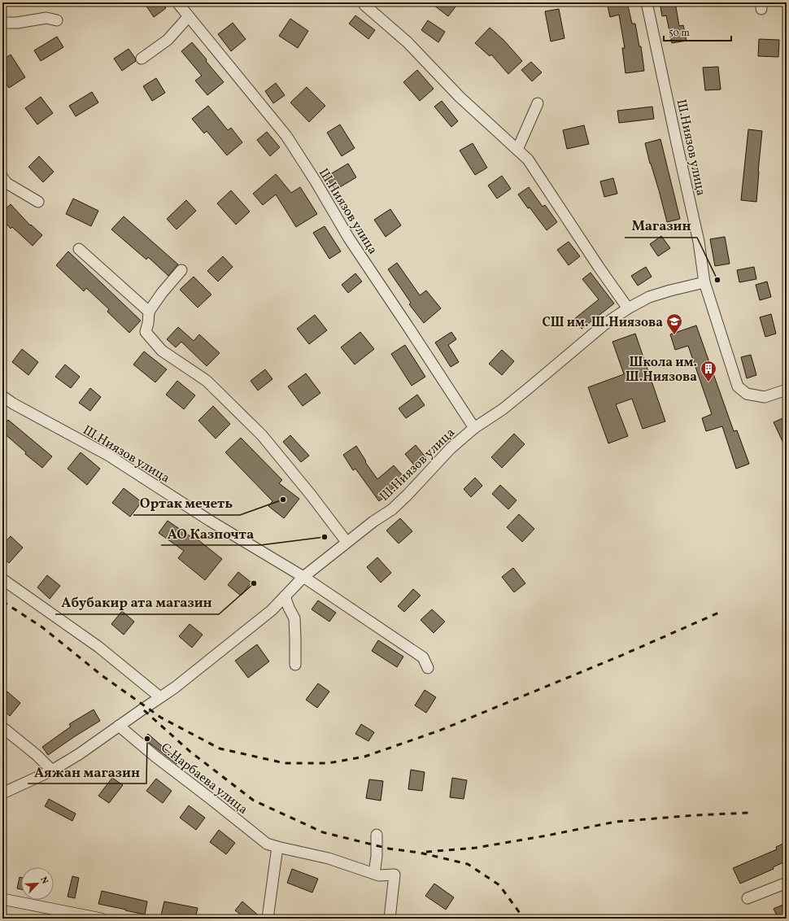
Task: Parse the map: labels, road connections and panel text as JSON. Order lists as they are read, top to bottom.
{
  "streets": {
    "street": ["Ш.Ниязов улица", "С.Нарбаева улица"]
  },
  "crossings": [
    ["Ш.Ниязов улица", "С.Нарбаева улица"]
  ],
  "places": {
    "other": [
      "Магазин",
      "Ортак мечеть",
      "АО Казпочта",
      "Абубакир ата магазин",
      "Аяжан магазин"
    ],
    "school or university": ["СШ им. Ш.Ниязова"],
    "building": ["Школа им. Ш.Ниязова"]
  },
  "scale_bar": "50 m",
  "north": "top right"
}
